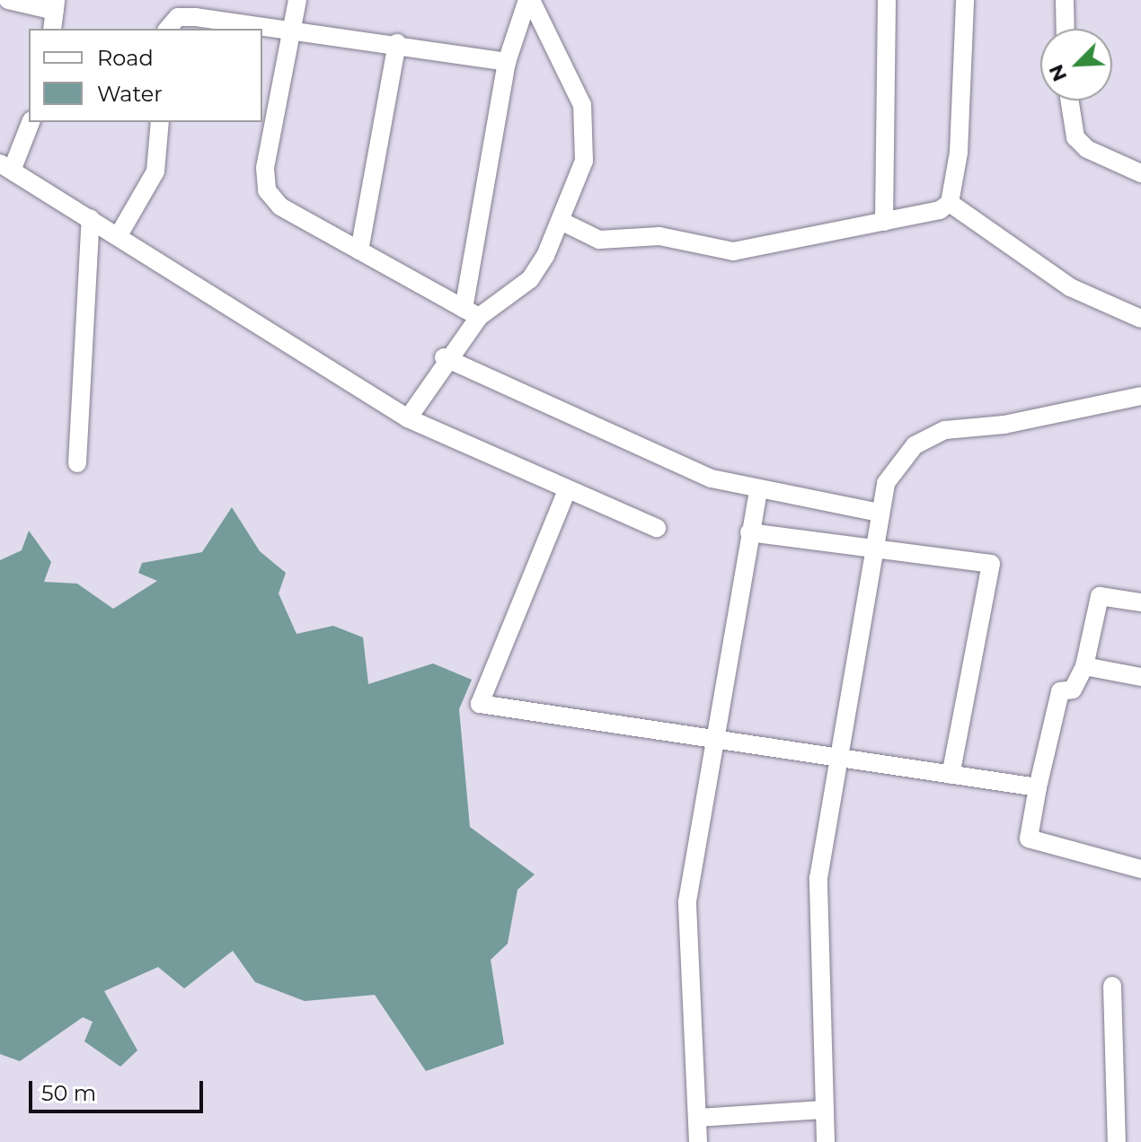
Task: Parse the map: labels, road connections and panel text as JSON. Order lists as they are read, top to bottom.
{
  "legend": ["Road", "Water"],
  "scale_bar": "50 m",
  "north": "bottom left"
}
